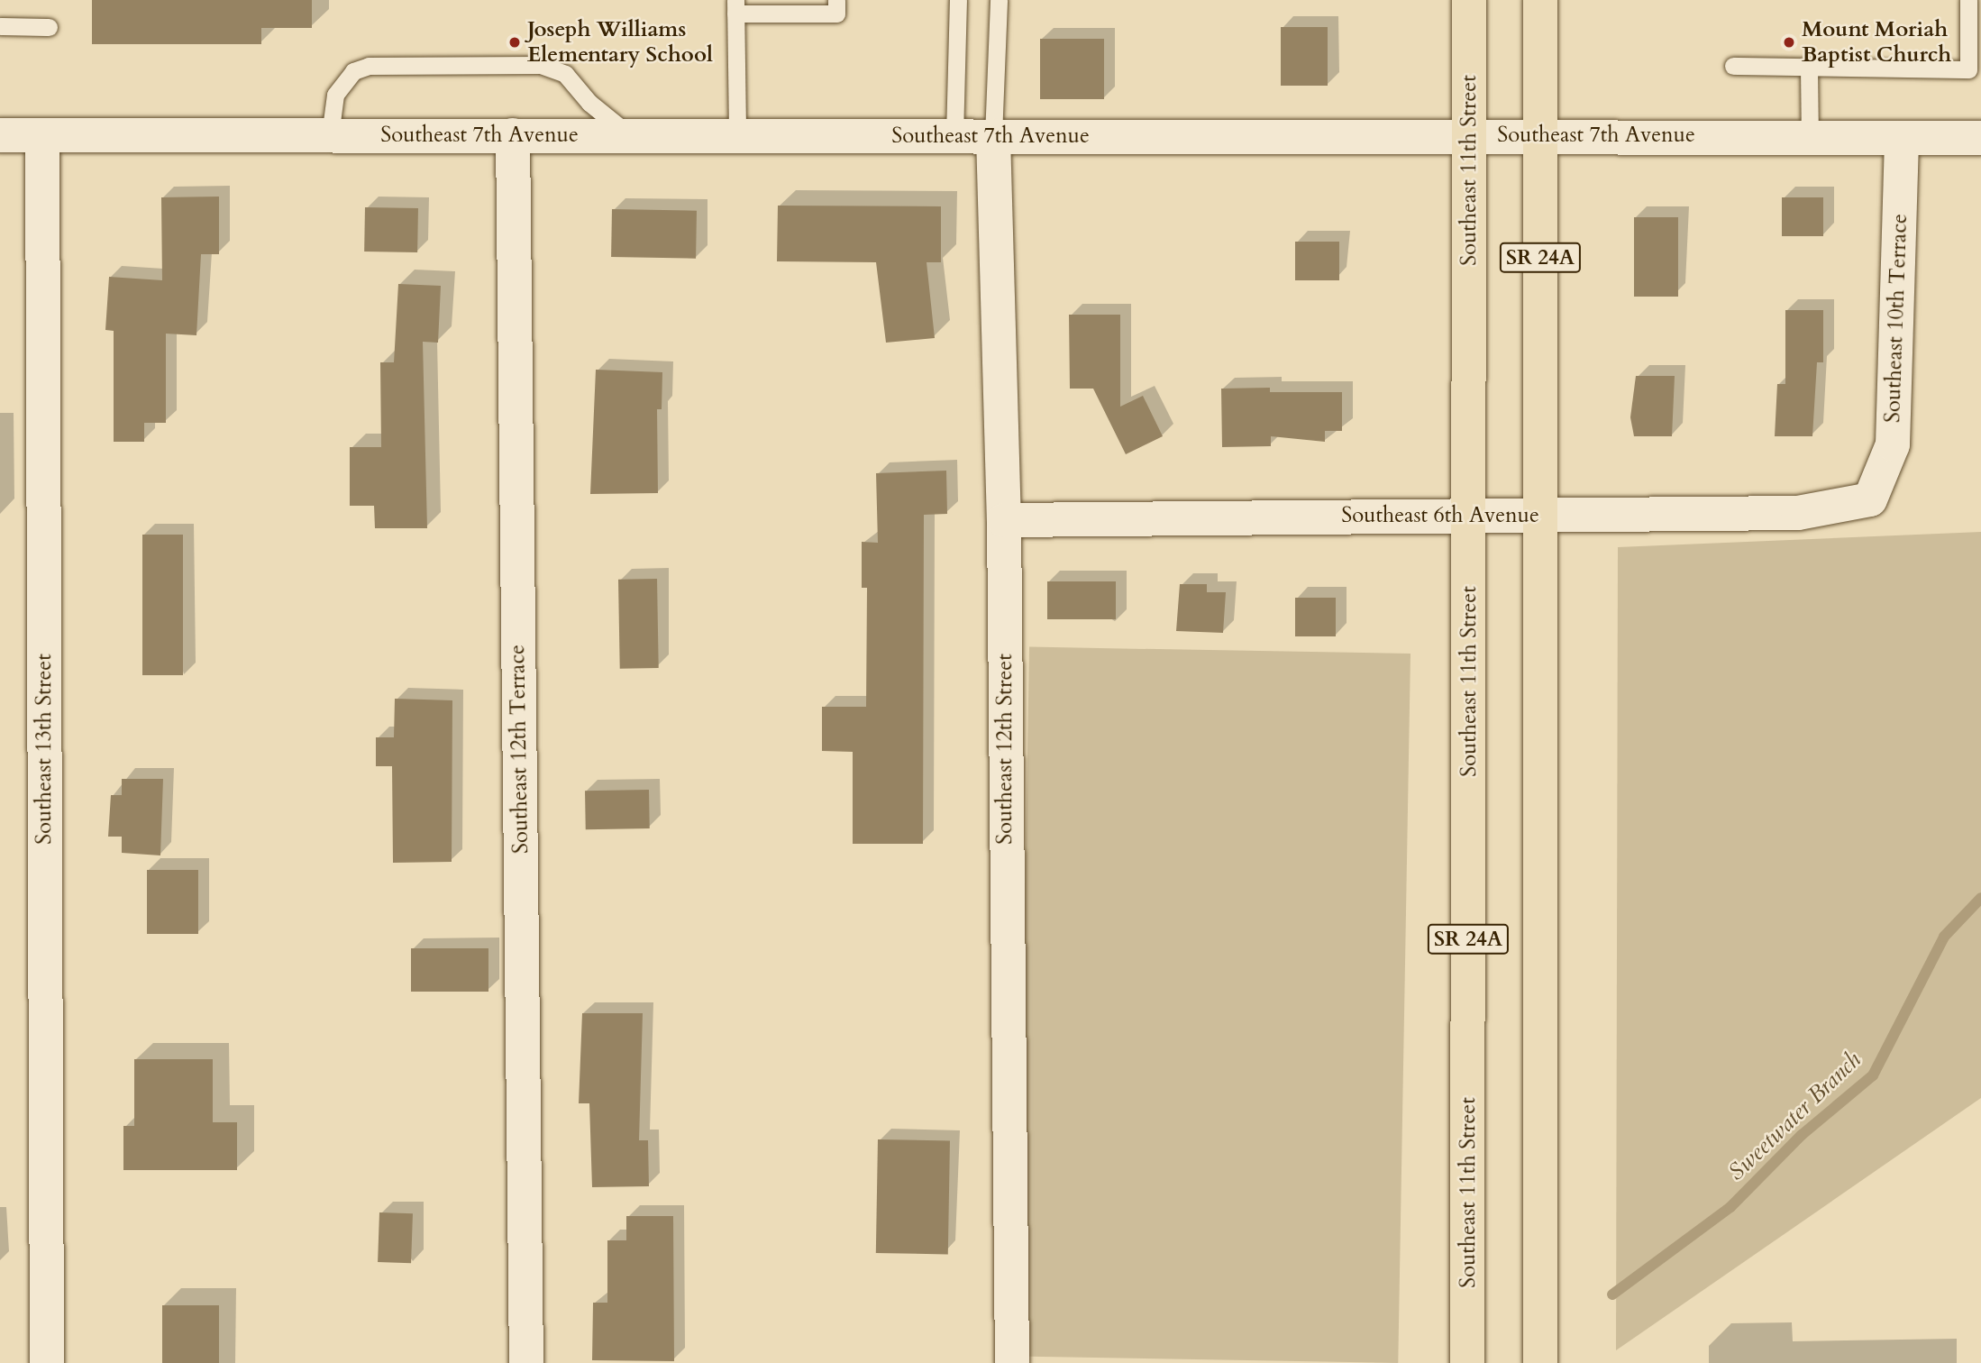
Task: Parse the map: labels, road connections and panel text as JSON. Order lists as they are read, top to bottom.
{
  "streets": {
    "highway": ["Southeast 11th Street", "SR 24A"],
    "street": [
      "Southeast 7th Avenue",
      "Southeast 10th Terrace",
      "Southeast 6th Avenue",
      "Southeast 13th Street",
      "Southeast 12th Terrace",
      "Southeast 12th Street"
    ]
  },
  "crossings": [
    ["Southeast 7th Avenue", "Southeast 11th Street"],
    ["Southeast 7th Avenue", "SR 24A"],
    ["Southeast 7th Avenue", "Southeast 10th Terrace"],
    ["Southeast 7th Avenue", "Southeast 13th Street"],
    ["Southeast 7th Avenue", "Southeast 12th Terrace"],
    ["Southeast 7th Avenue", "Southeast 12th Street"],
    ["Southeast 11th Street", "Southeast 6th Avenue"],
    ["SR 24A", "Southeast 6th Avenue"],
    ["Southeast 10th Terrace", "Southeast 6th Avenue"],
    ["Southeast 6th Avenue", "Southeast 12th Street"]
  ],
  "water": ["Sweetwater Branch"],
  "places": ["Joseph Williams Elementary School", "Mount Moriah Baptist Church"]
}
